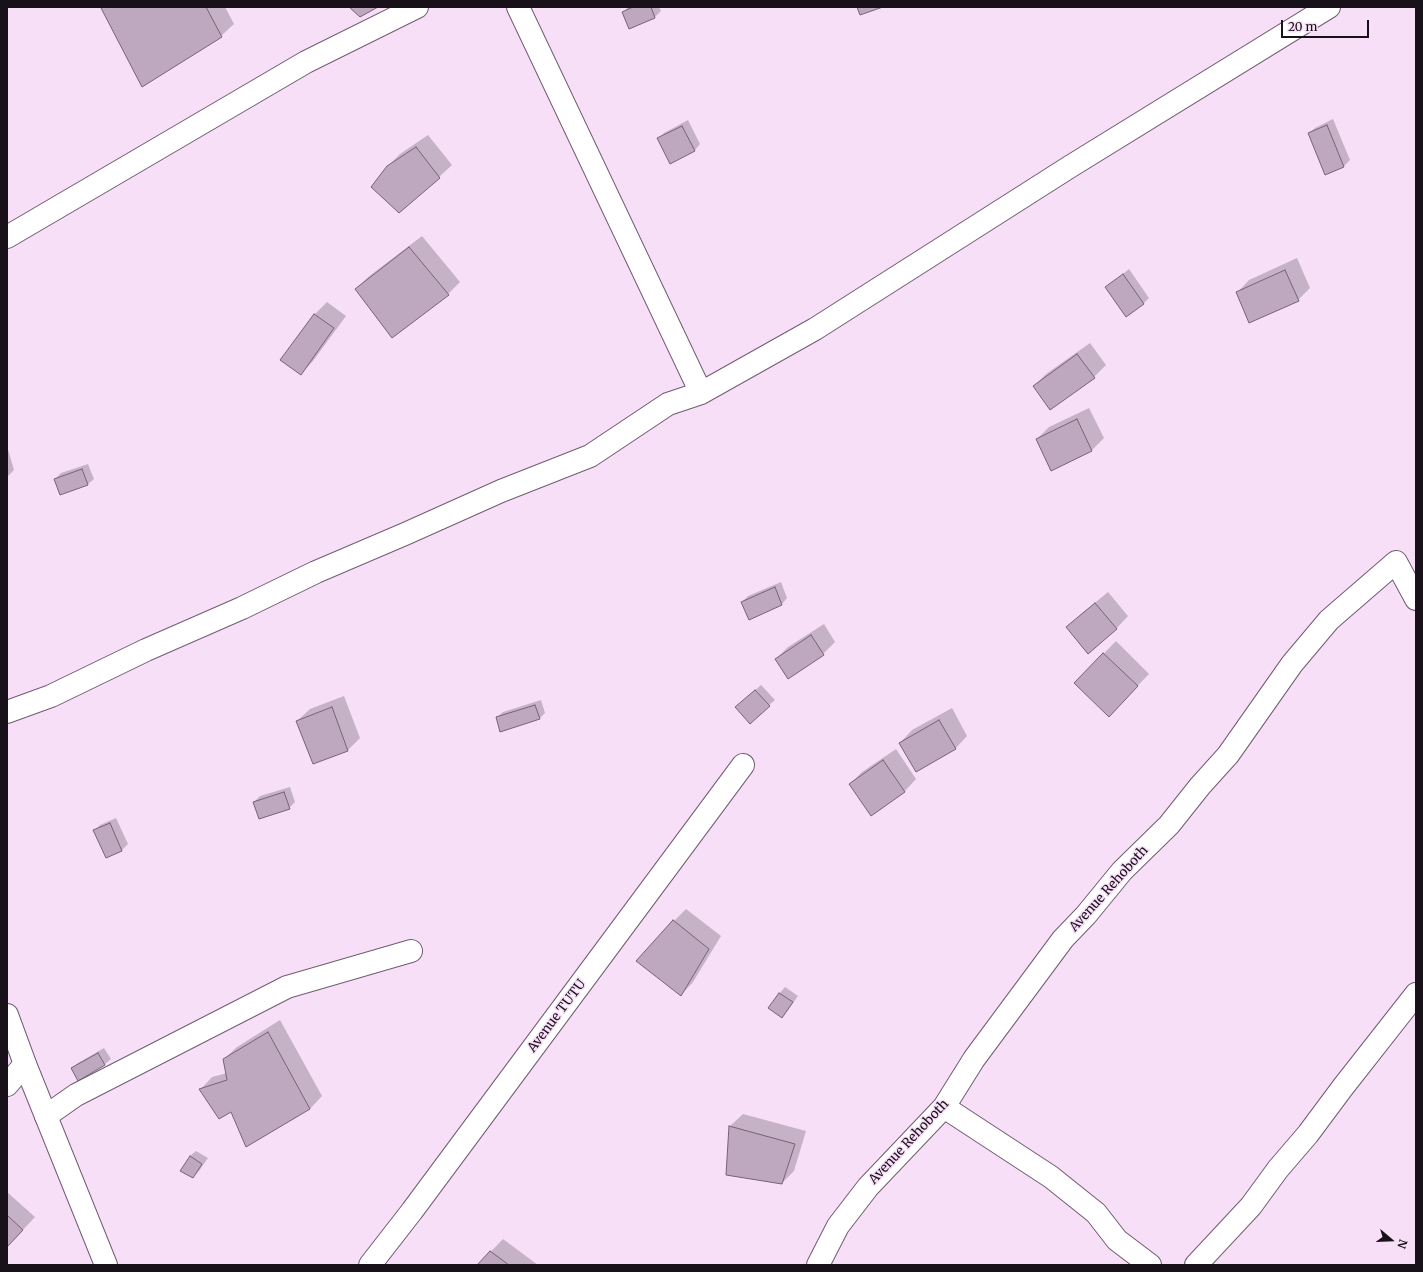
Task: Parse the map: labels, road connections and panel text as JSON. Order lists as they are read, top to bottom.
{
  "streets": {
    "street": ["Avenue Rehoboth", "Avenue TUTU"]
  },
  "scale_bar": "20 m",
  "north": "right"
}
